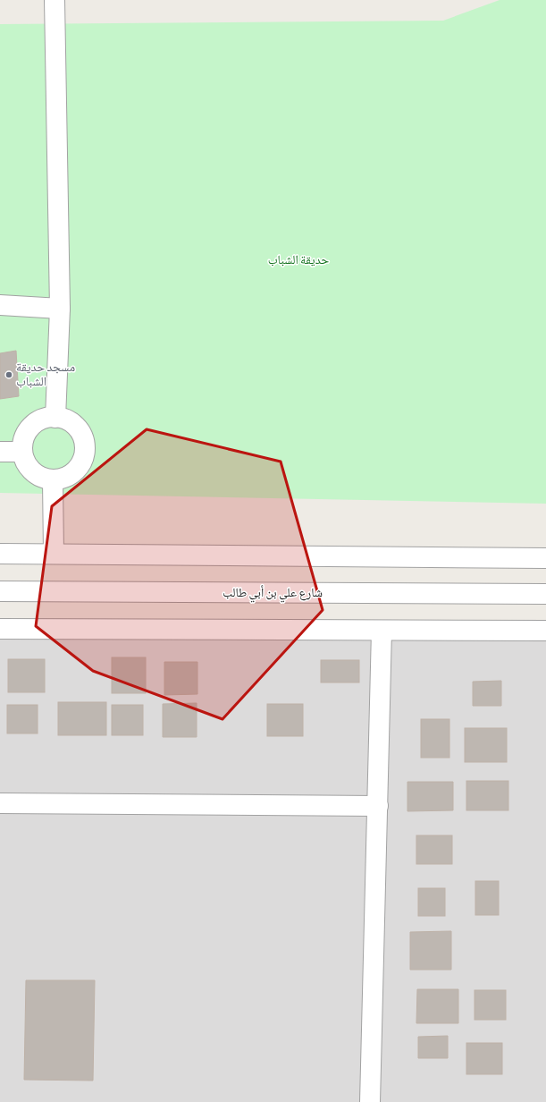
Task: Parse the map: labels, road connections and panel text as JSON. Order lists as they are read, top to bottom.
{
  "streets": {
    "street": ["شارع علي بن أبي طالب"]
  },
  "parks": ["حديقة الشباب"],
  "places": ["مسجد حديقة الشباب"]
}
